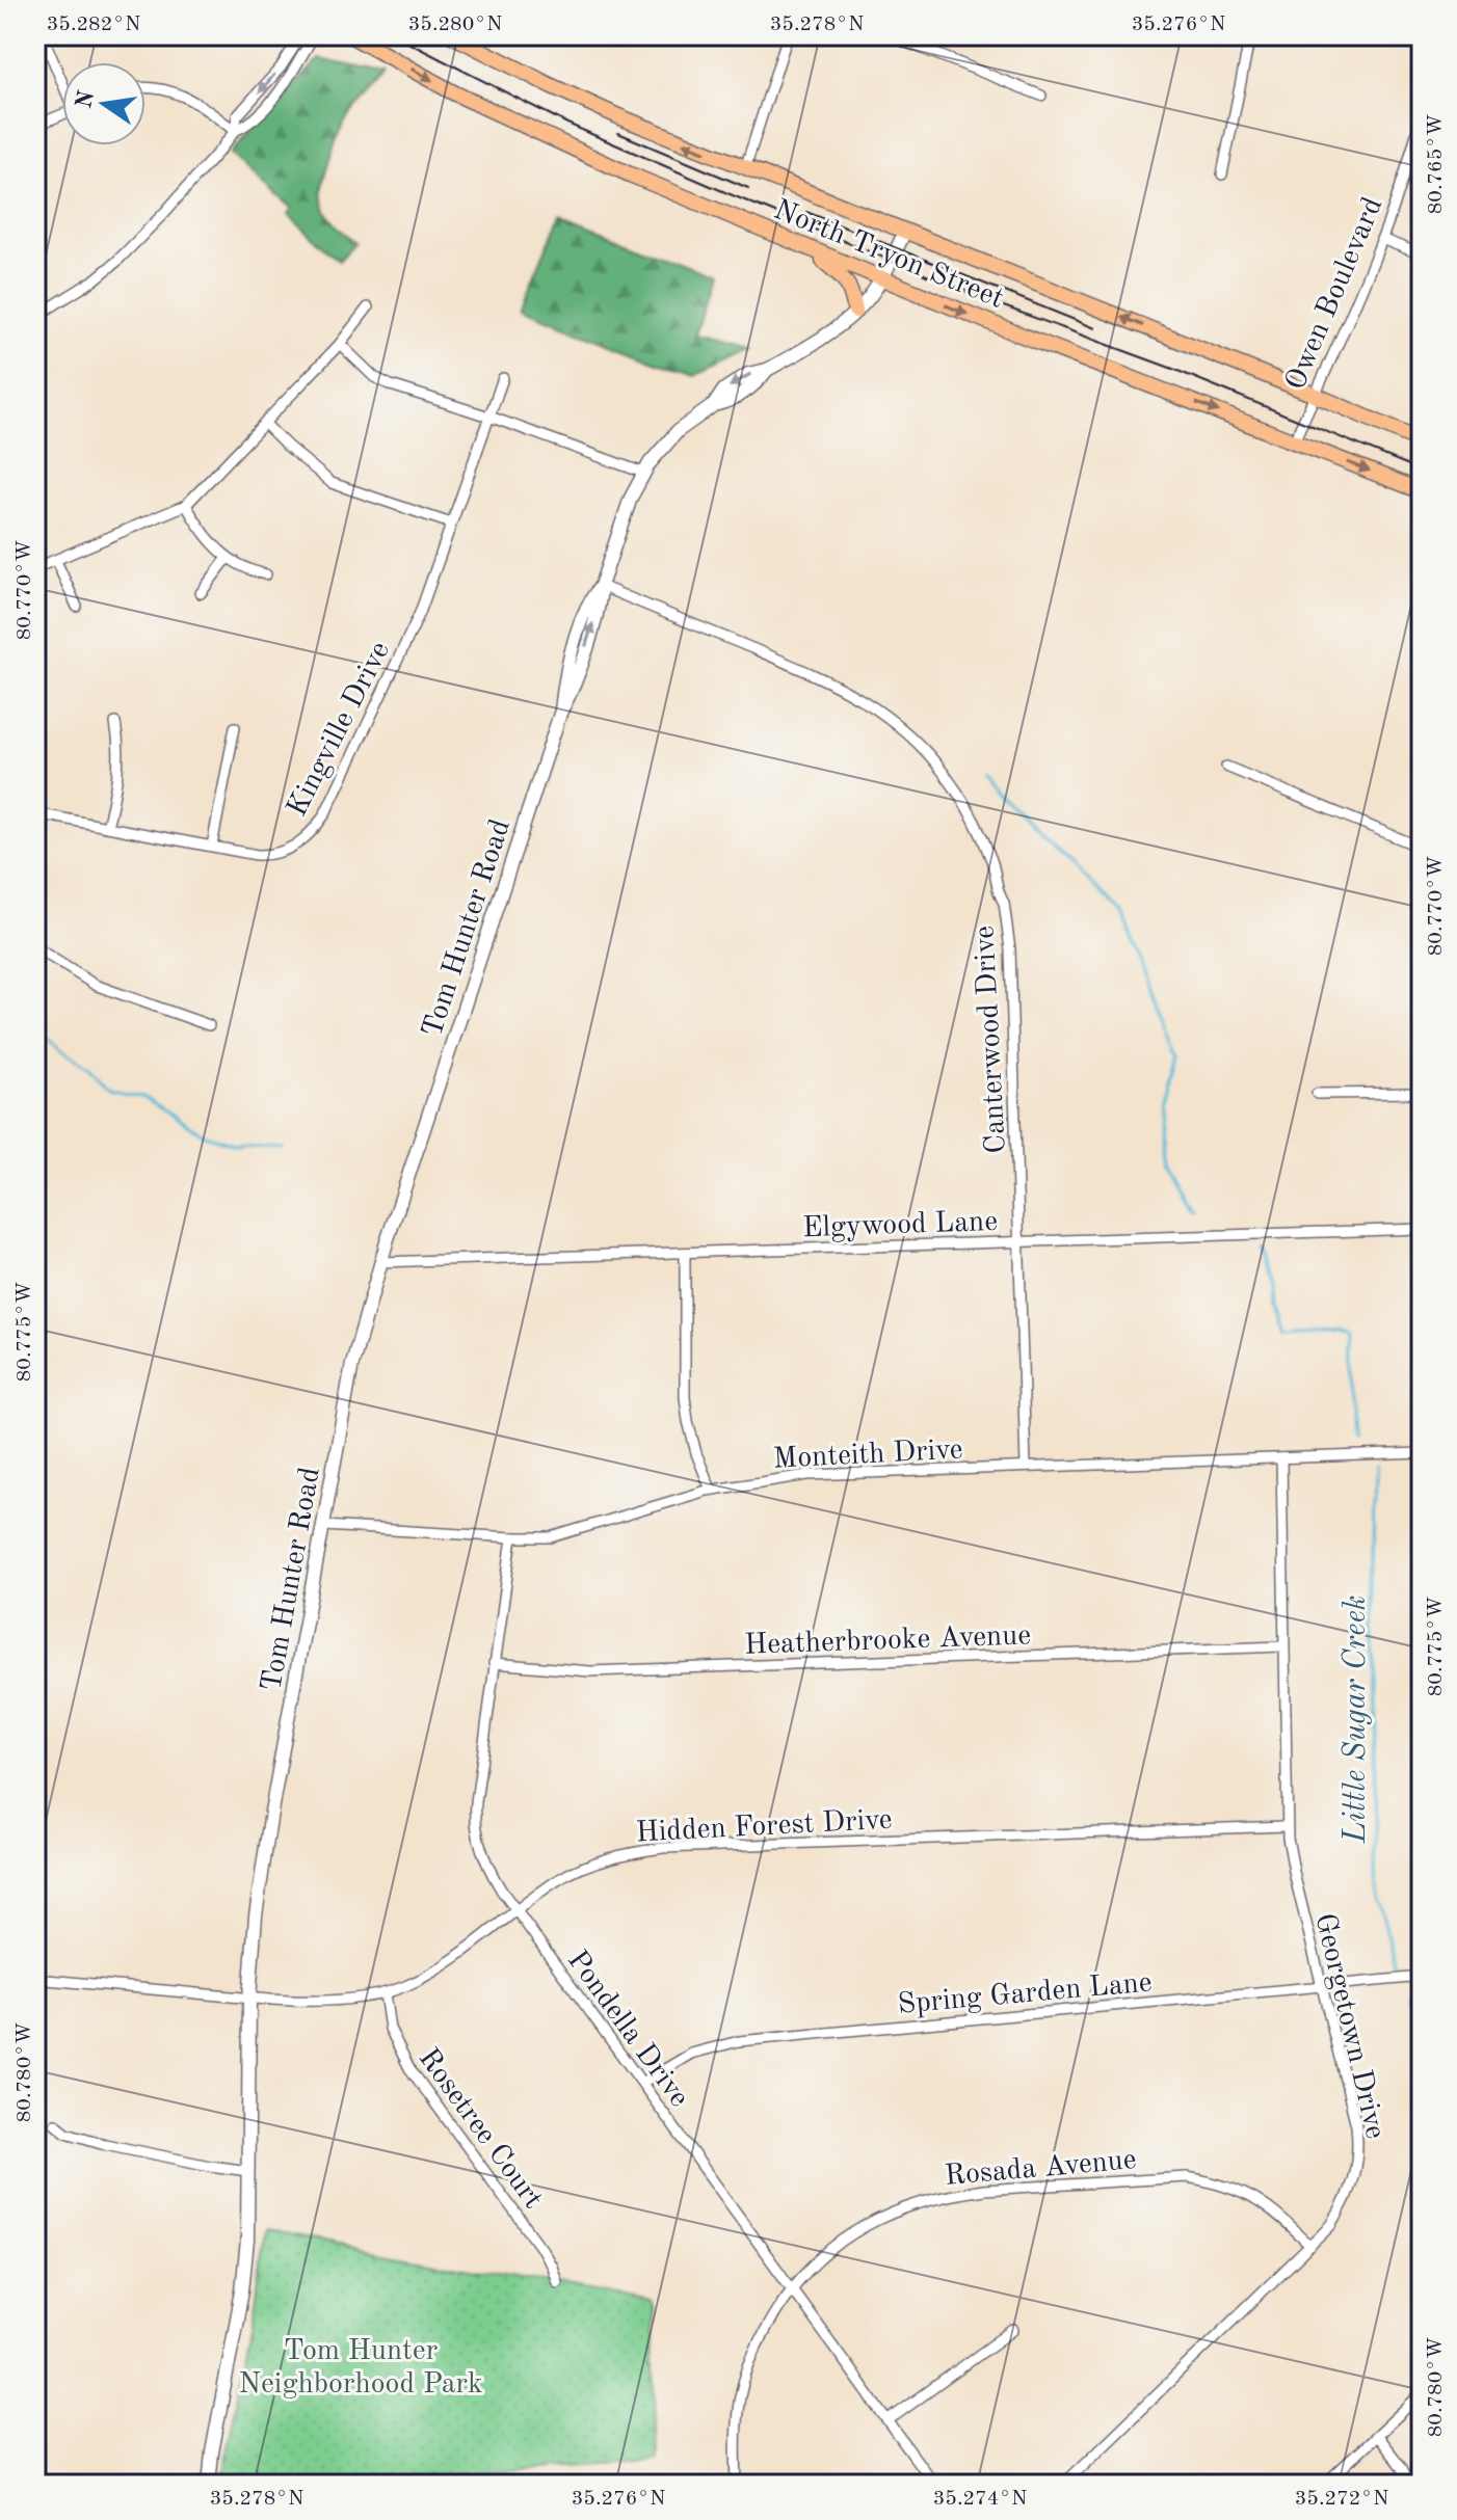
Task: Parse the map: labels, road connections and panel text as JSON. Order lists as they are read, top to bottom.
{
  "streets": {
    "main road": ["North Tryon Street"],
    "street": [
      "Owen Boulevard",
      "Kingville Drive",
      "Tom Hunter Road",
      "Canterwood Drive",
      "Elgywood Lane",
      "Monteith Drive",
      "Heatherbrooke Avenue",
      "Hidden Forest Drive",
      "Spring Garden Lane",
      "Georgetown Drive",
      "Pondella Drive",
      "Rosetree Court",
      "Rosada Avenue"
    ]
  },
  "crossings": [
    ["North Tryon Street", "Owen Boulevard"],
    ["North Tryon Street", "Tom Hunter Road"],
    ["Tom Hunter Road", "Canterwood Drive"],
    ["Tom Hunter Road", "Elgywood Lane"],
    ["Tom Hunter Road", "Monteith Drive"],
    ["Tom Hunter Road", "Hidden Forest Drive"],
    ["Canterwood Drive", "Elgywood Lane"],
    ["Canterwood Drive", "Monteith Drive"],
    ["Monteith Drive", "Georgetown Drive"],
    ["Monteith Drive", "Pondella Drive"],
    ["Heatherbrooke Avenue", "Georgetown Drive"],
    ["Heatherbrooke Avenue", "Pondella Drive"],
    ["Hidden Forest Drive", "Georgetown Drive"],
    ["Hidden Forest Drive", "Pondella Drive"],
    ["Hidden Forest Drive", "Rosetree Court"],
    ["Spring Garden Lane", "Georgetown Drive"],
    ["Spring Garden Lane", "Pondella Drive"],
    ["Georgetown Drive", "Rosada Avenue"],
    ["Pondella Drive", "Rosada Avenue"]
  ],
  "water": ["Little Sugar Creek"],
  "parks": ["Tom Hunter Neighborhood Park"],
  "north": "left",
  "coordinates": [
    "35.282°N",
    "35.280°N",
    "35.278°N",
    "35.276°N",
    "80.765°W",
    "80.770°W",
    "80.775°W",
    "80.780°W",
    "35.274°N",
    "35.272°N"
  ]
}
